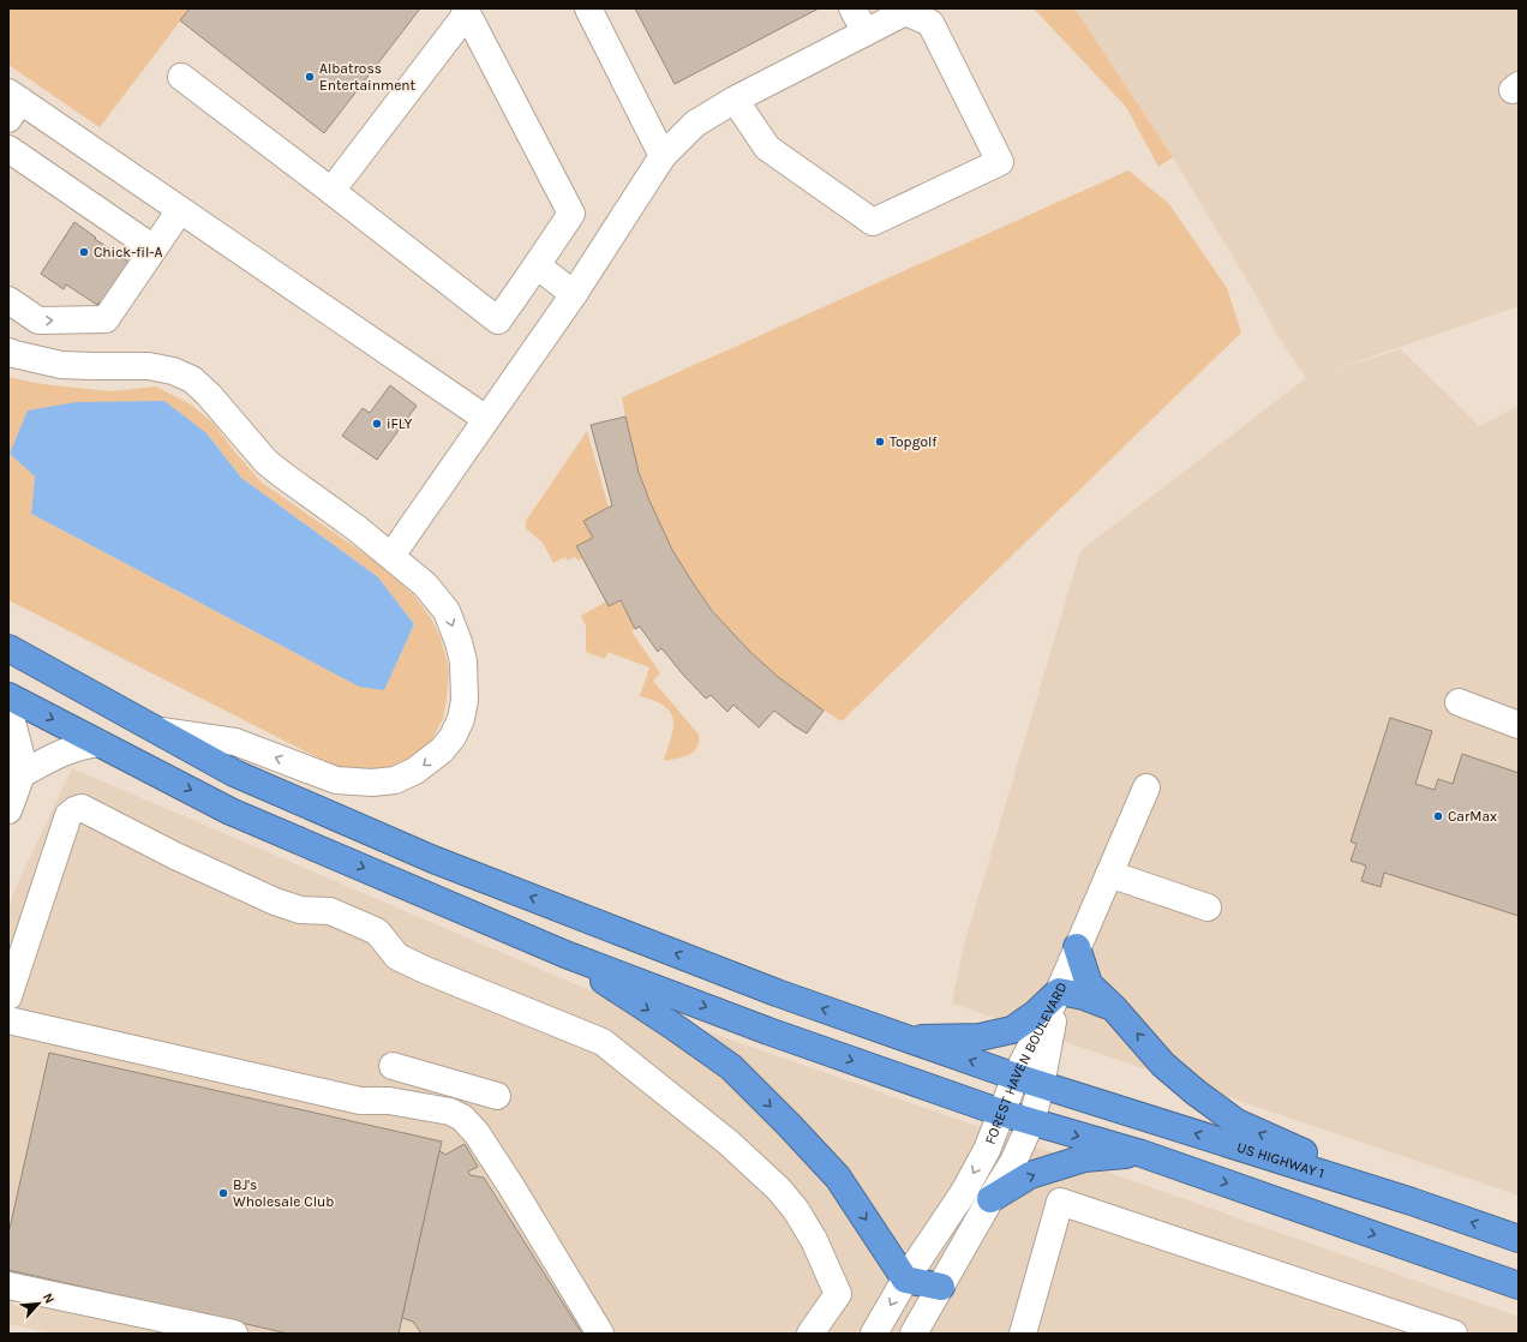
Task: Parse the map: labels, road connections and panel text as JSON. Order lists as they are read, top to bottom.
{
  "streets": {
    "highway": ["US HIGHWAY 1"],
    "street": ["FOREST HAVEN BOULEVARD"]
  },
  "crossings": [
    ["FOREST HAVEN BOULEVARD", "US HIGHWAY 1"]
  ],
  "places": [
    "Albatross Entertainment",
    "Chick-fil-A",
    "iFLY",
    "Topgolf",
    "CarMax",
    "BJ's Wholesale Club"
  ],
  "north": "top right"
}
